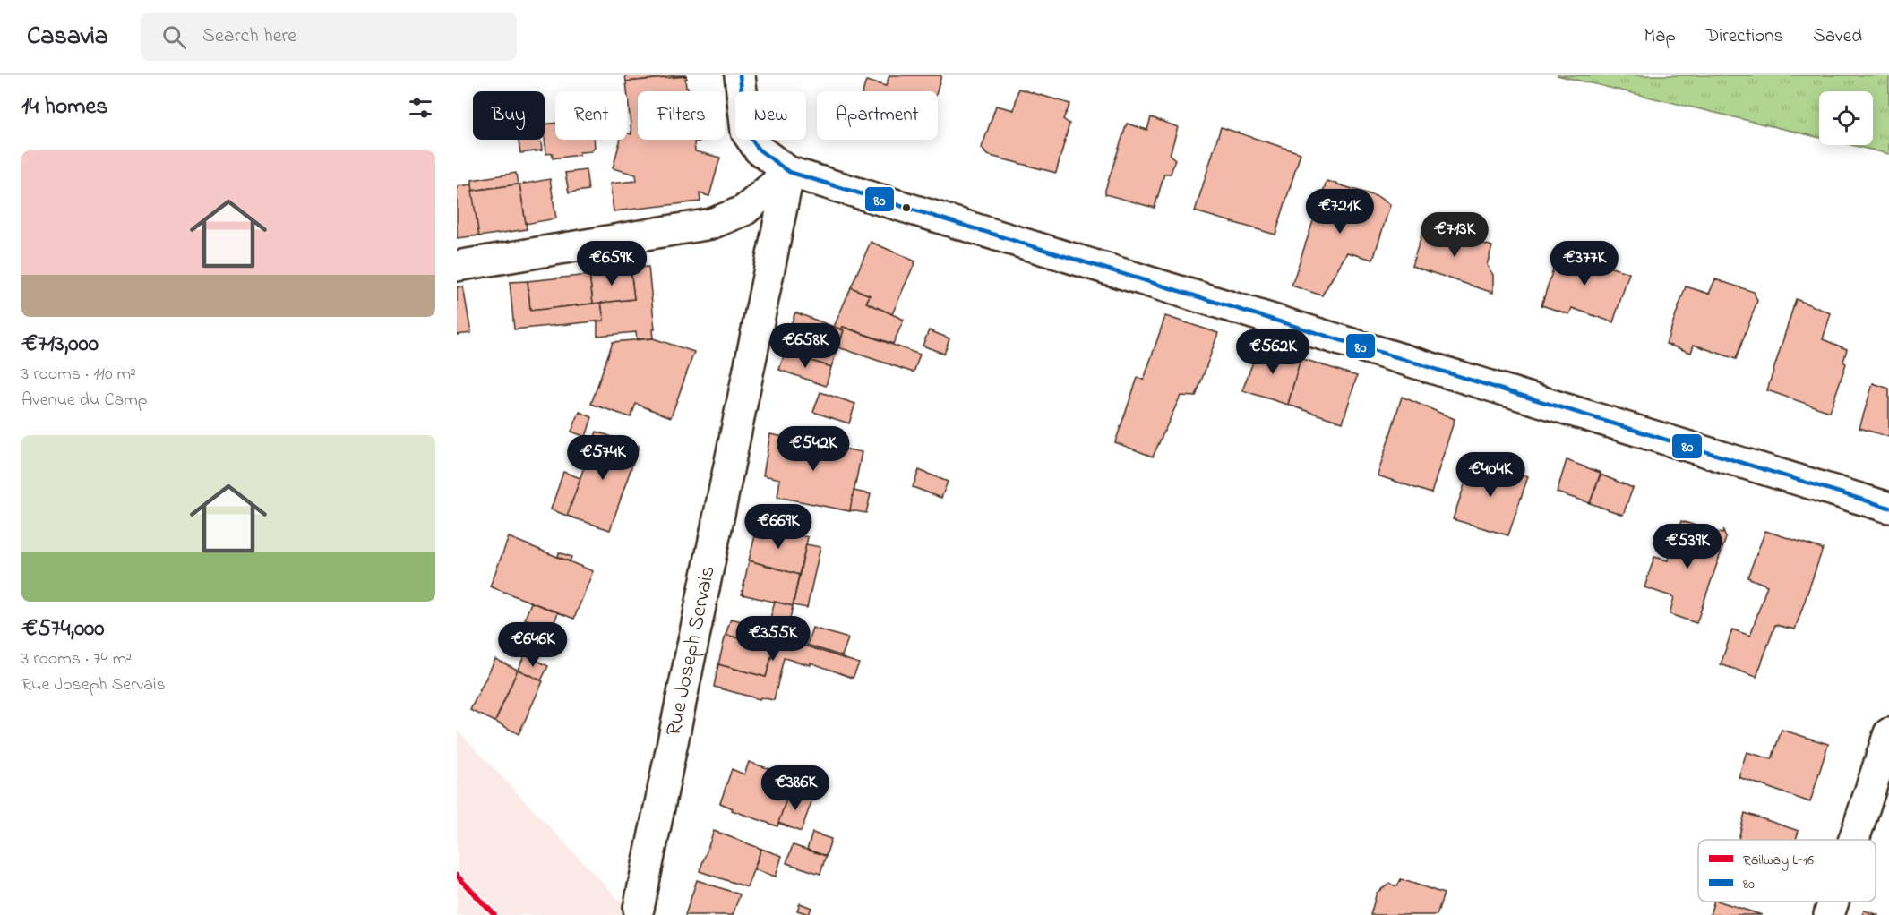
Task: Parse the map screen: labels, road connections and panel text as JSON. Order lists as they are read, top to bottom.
{
  "streets": {
    "street": ["Rue Joseph Servais"]
  },
  "lines": ["transit line 80", "rail line L-16"],
  "legend": ["Railway L-16", "80"],
  "page": {
    "header": "Casavia",
    "search": "Search here",
    "nav": ["Map", "Directions", "Saved"],
    "heading": "14 homes",
    "chip": [
      "Buy",
      "Rent",
      "Filters",
      "New",
      "Apartment"
    ],
    "list": [
      {
        "name": "€713,000",
        "note": "3 rooms · 110 m² · Avenue du Camp"
      },
      {
        "name": "€574,000",
        "note": "3 rooms · 74 m² · Rue Joseph Servais"
      }
    ],
    "price": [
      "€721K",
      "€713K",
      "€659K",
      "€377K",
      "€658K",
      "€562K",
      "€542K",
      "€574K",
      "€404K",
      "€669K",
      "€539K",
      "€355K",
      "€646K",
      "€386K"
    ]
  }
}
